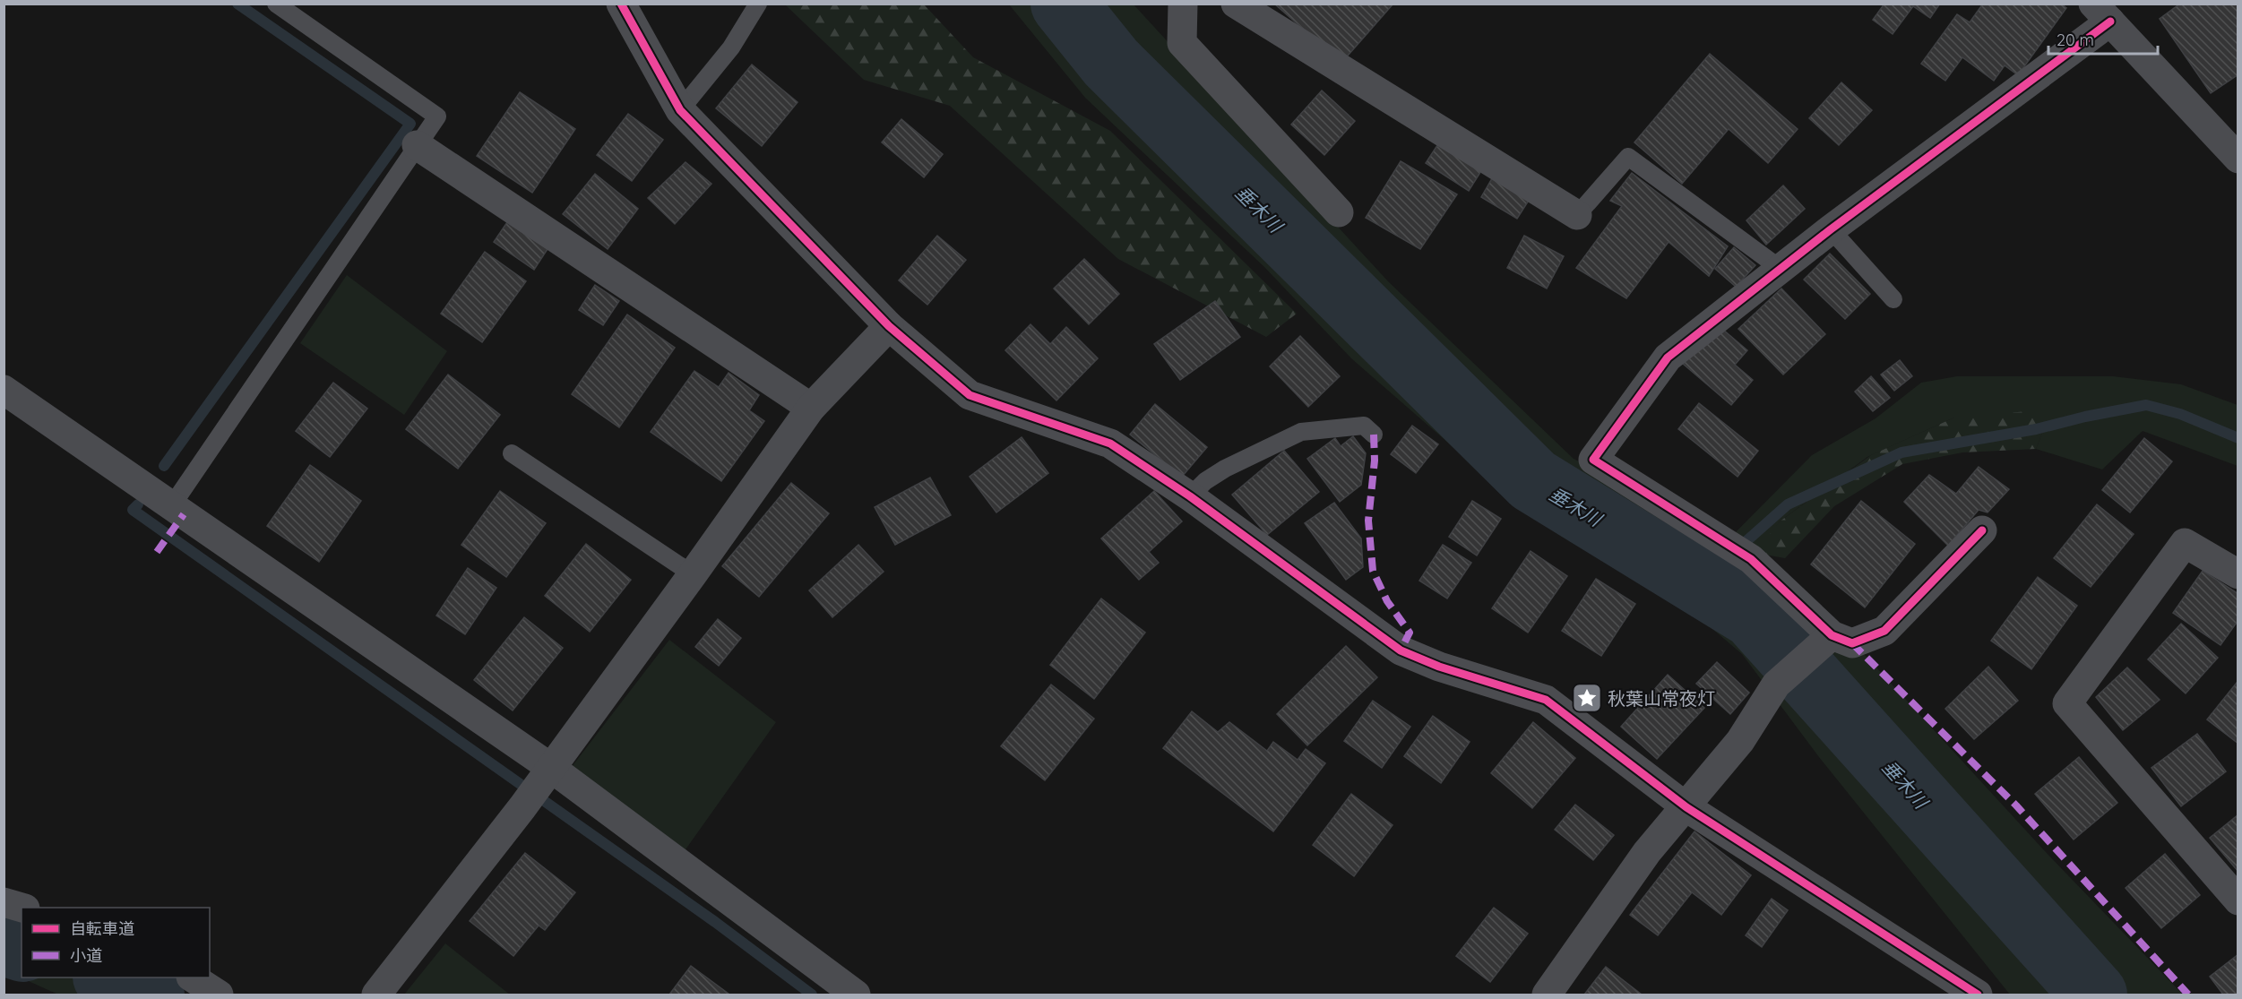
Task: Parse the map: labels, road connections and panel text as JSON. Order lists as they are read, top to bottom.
{
  "water": ["垂木川"],
  "places": {
    "place": ["秋葉山常夜灯"]
  },
  "legend": ["自転車道", "小道"],
  "scale_bar": "20 m"
}
